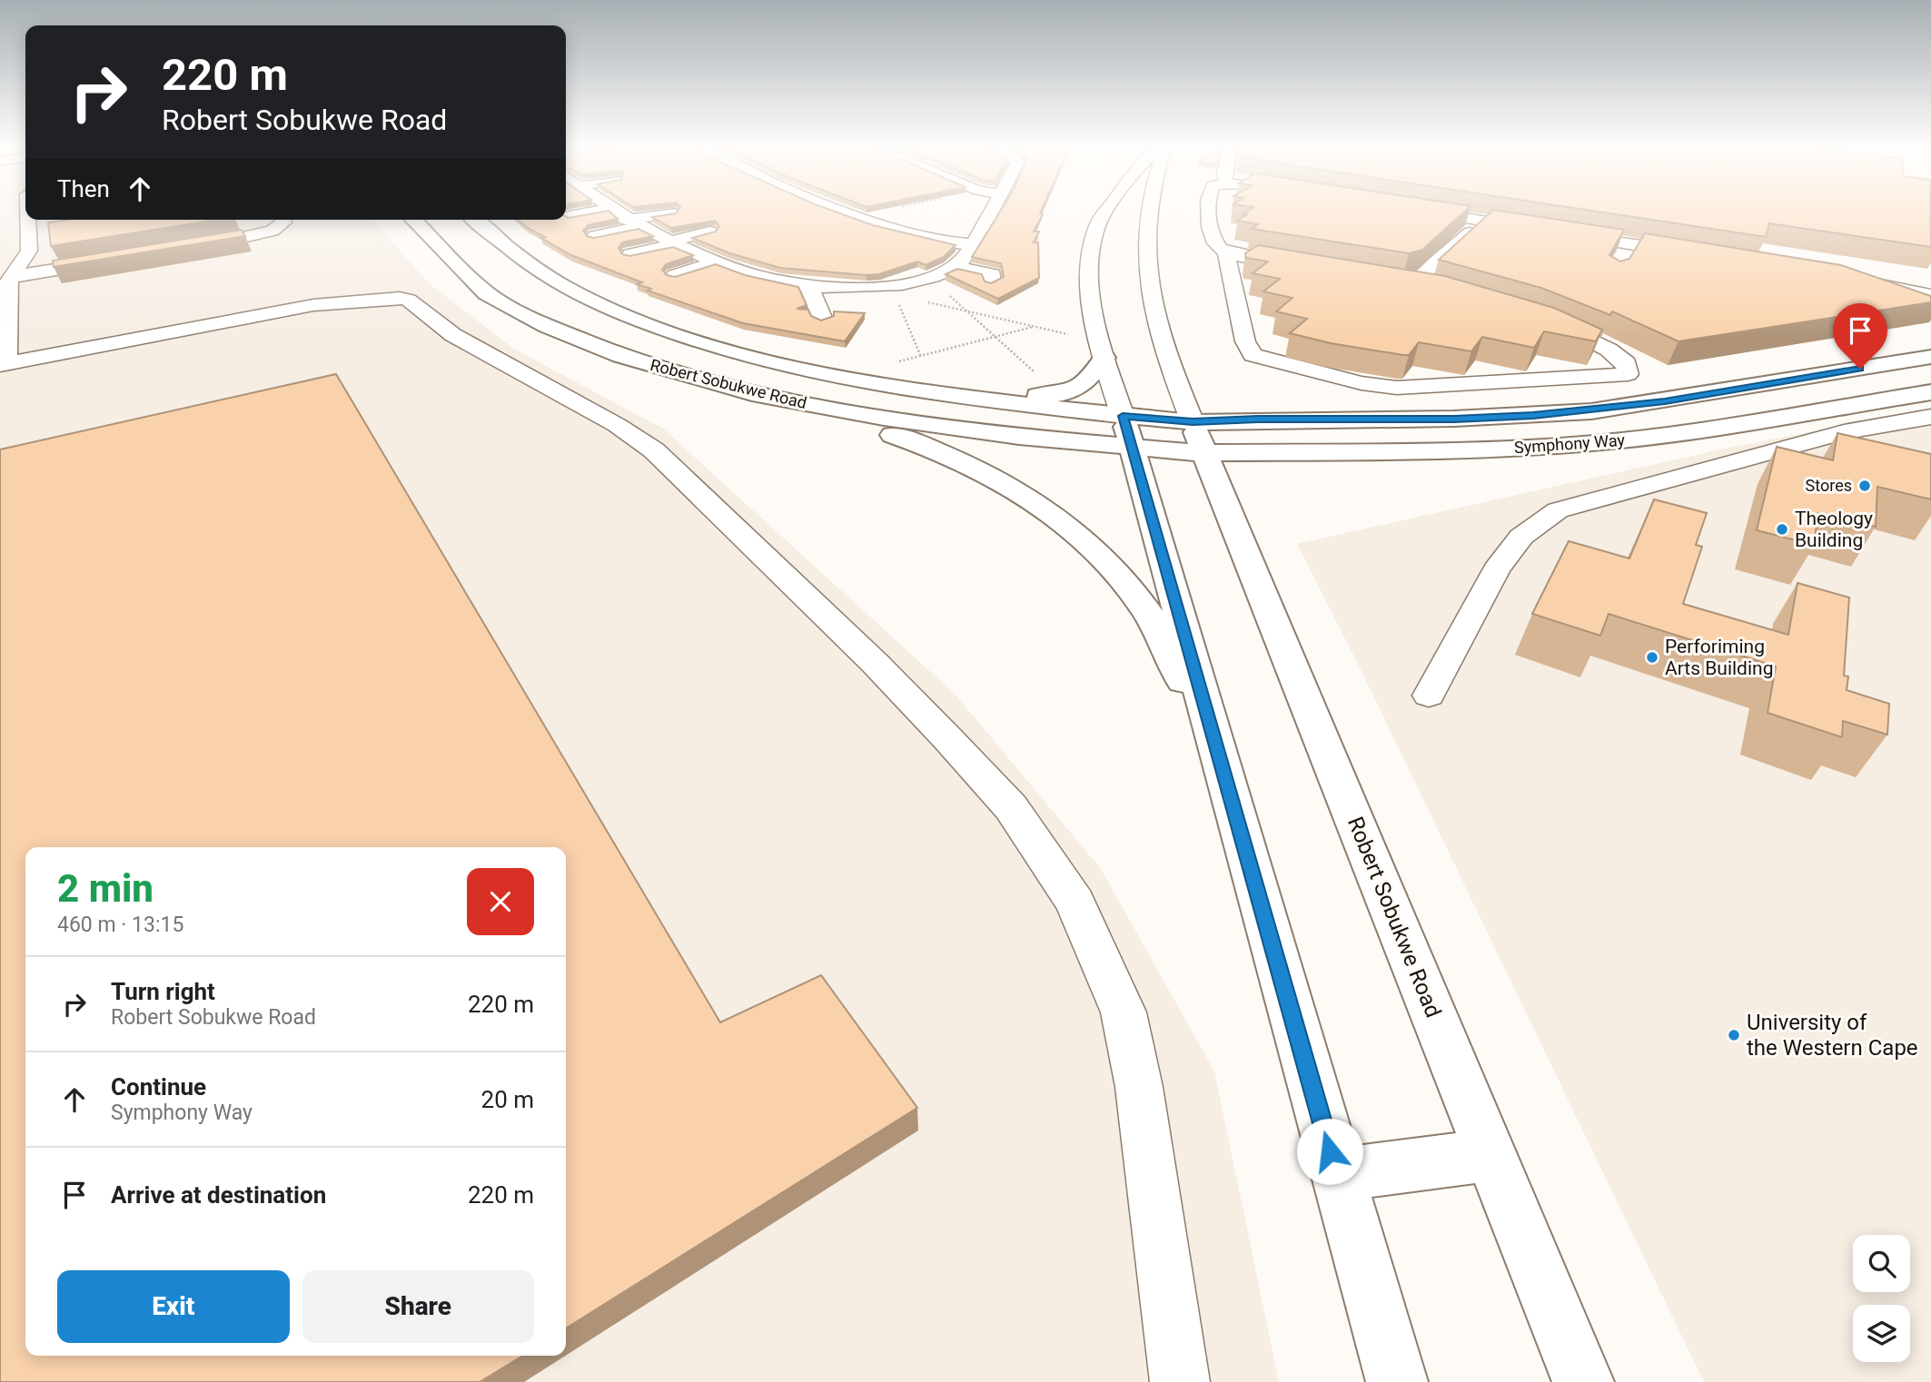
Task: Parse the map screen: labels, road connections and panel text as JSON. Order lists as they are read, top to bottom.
{
  "streets": {
    "main road": ["Robert Sobukwe Road", "Symphony Way"]
  },
  "crossings": [
    ["Robert Sobukwe Road", "Symphony Way"]
  ],
  "places": [
    "Stores",
    "Theology Building",
    "Perforiming Arts Building",
    "University of the Western Cape"
  ],
  "page": {
    "turn": ["220 m", "Robert Sobukwe Road"],
    "then": "Then",
    "heading": ["2 min", "460 m · 13:15"],
    "list": [
      {
        "name": "Turn right",
        "note": "Robert Sobukwe Road",
        "value": "220 m"
      },
      {
        "name": "Continue",
        "note": "Symphony Way",
        "value": "20 m"
      },
      {
        "name": "Arrive at destination",
        "value": "220 m"
      }
    ],
    "buttons": ["Exit", "Share"]
  }
}
